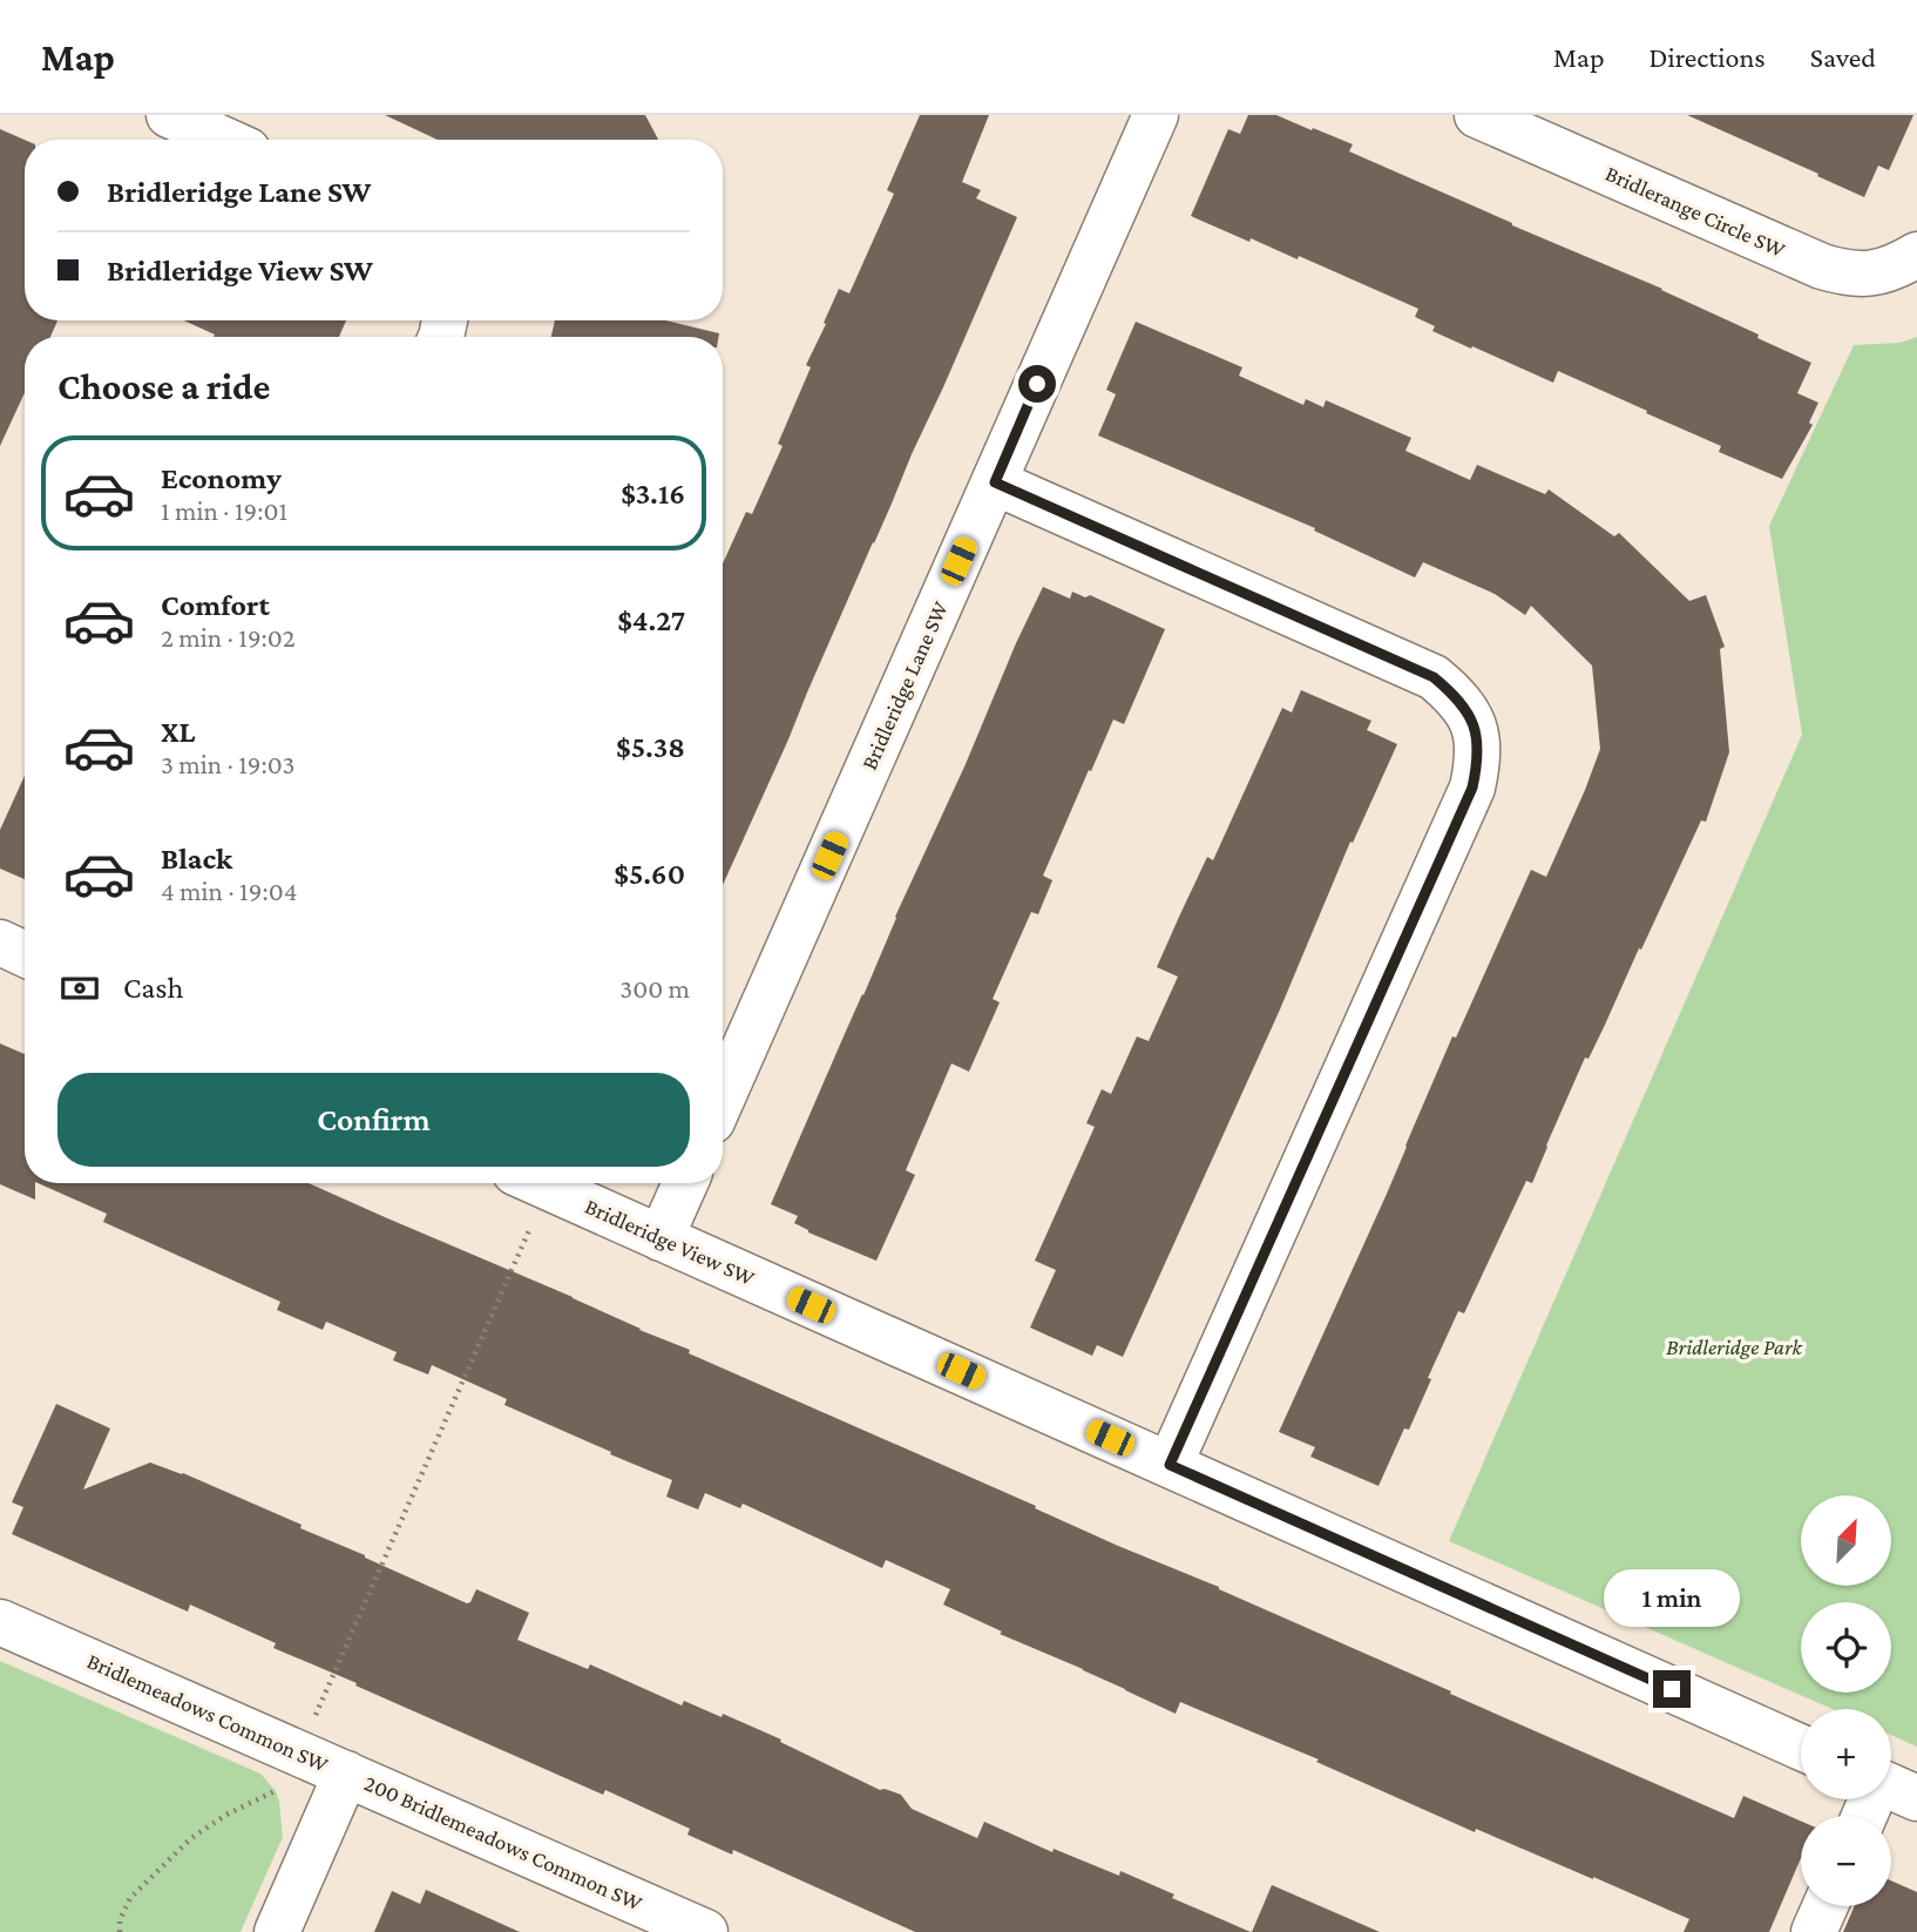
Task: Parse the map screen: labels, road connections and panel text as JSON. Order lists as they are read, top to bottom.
{
  "streets": {
    "street": [
      "Bridlerange Circle SW",
      "Bridleridge Lane SW",
      "Bridleridge View SW",
      "Bridlemeadows Common SW",
      "200 Bridlemeadows Common SW"
    ]
  },
  "crossings": [
    ["Bridlemeadows Common SW", "200 Bridlemeadows Common SW"]
  ],
  "parks": ["Bridleridge Park"],
  "north": "top right",
  "page": {
    "header": "Map",
    "nav": ["Map", "Directions", "Saved"],
    "banner": ["Bridleridge Lane SW", "Bridleridge View SW"],
    "heading": "Choose a ride",
    "list": [
      {
        "name": "Economy",
        "note": "1 min · 19:01",
        "value": "$3.16"
      },
      {
        "name": "Comfort",
        "note": "2 min · 19:02",
        "value": "$4.27"
      },
      {
        "name": "XL",
        "note": "3 min · 19:03",
        "value": "$5.38"
      },
      {
        "name": "Black",
        "note": "4 min · 19:04",
        "value": "$5.60"
      }
    ],
    "pay": ["Cash", "300 m"],
    "buttons": "Confirm",
    "map_buttons": ["+", "−"],
    "bubble": "1 min"
  }
}
